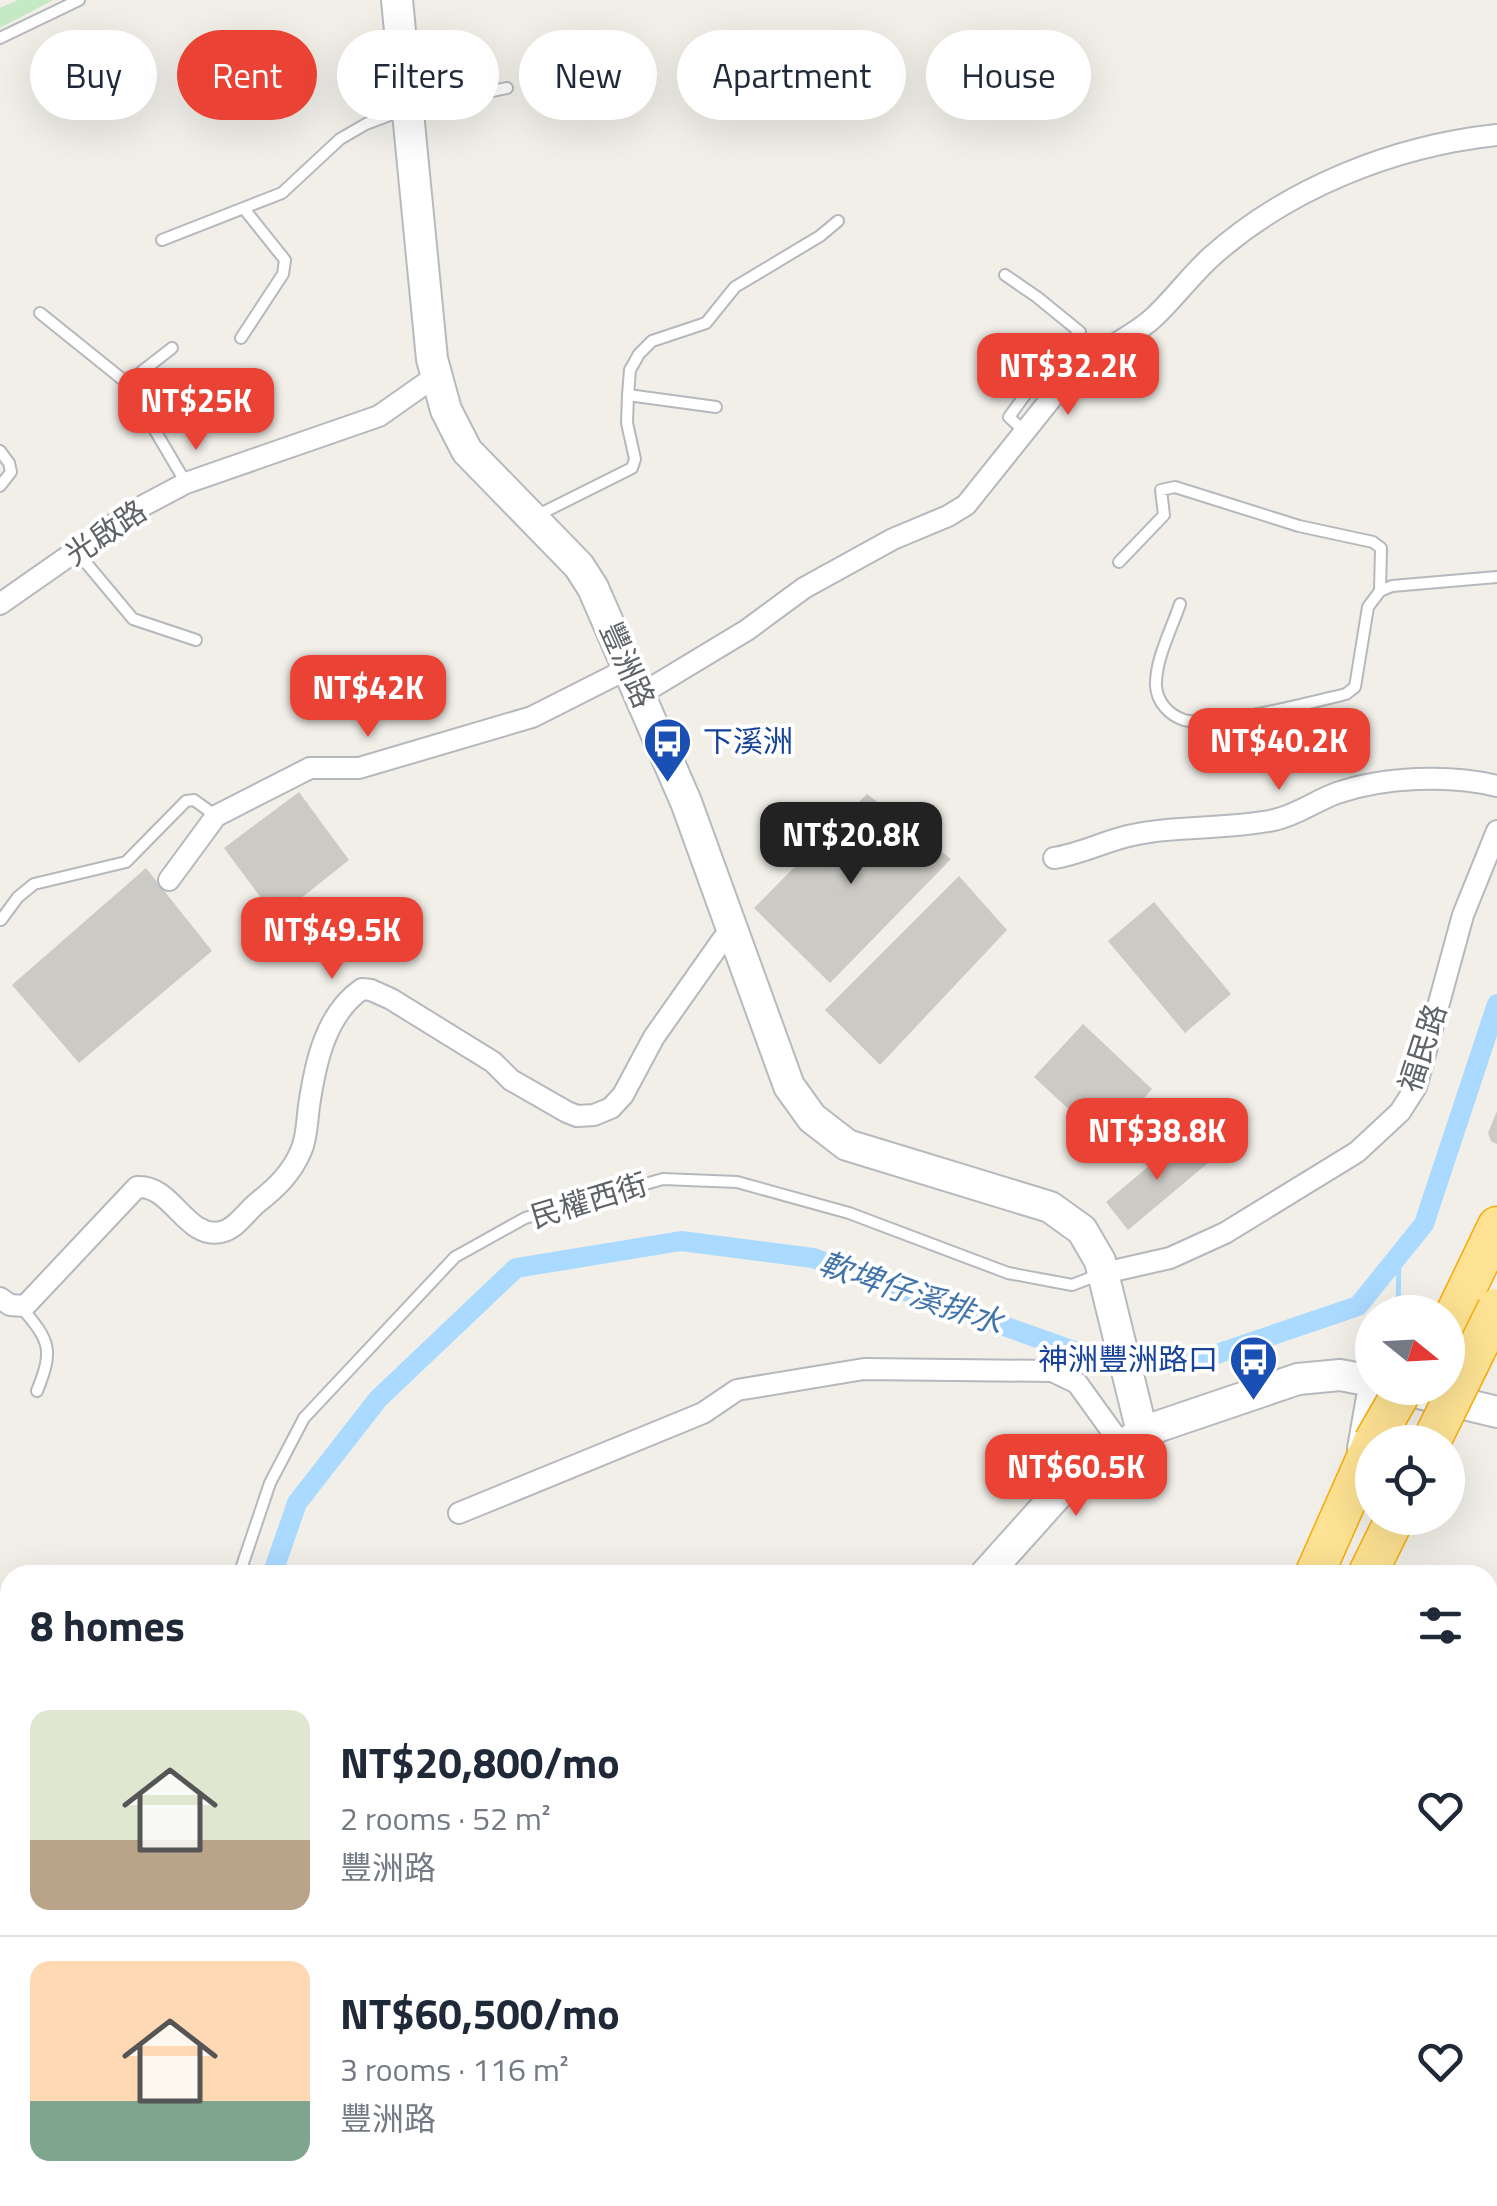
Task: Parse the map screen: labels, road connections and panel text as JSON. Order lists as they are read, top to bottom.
{
  "streets": {
    "street": ["光啟路", "豐洲路", "福民路"],
    "lane": ["民權西街"]
  },
  "crossings": [
    ["光啟路", "豐洲路"],
    ["豐洲路", "福民路"],
    ["豐洲路", "民權西街"],
    ["福民路", "民權西街"]
  ],
  "water": ["軟埤仔溪排水"],
  "places": {
    "bus stop": ["下溪洲", "神洲豐洲路口"]
  },
  "north": "right",
  "page": {
    "chip": [
      "Buy",
      "Rent",
      "Filters",
      "New",
      "Apartment",
      "House"
    ],
    "price": [
      "NT$32.2K",
      "NT$25K",
      "NT$42K",
      "NT$40.2K",
      "NT$20.8K",
      "NT$49.5K",
      "NT$38.8K",
      "NT$60.5K"
    ],
    "heading": "8 homes",
    "list": [
      {
        "name": "NT$20,800/mo",
        "note": "2 rooms · 52 m² · 豐洲路"
      },
      {
        "name": "NT$60,500/mo",
        "note": "3 rooms · 116 m² · 豐洲路"
      }
    ]
  }
}
